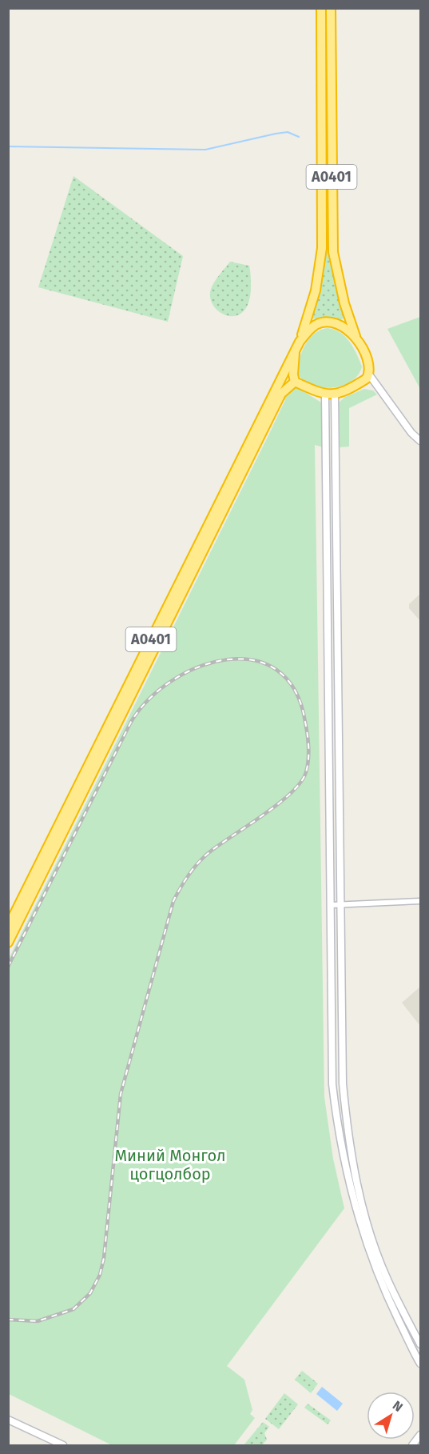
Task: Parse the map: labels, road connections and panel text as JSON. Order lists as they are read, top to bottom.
{
  "streets": {
    "highway": ["A0401"]
  },
  "parks": ["Миний Монгол цогцолбор"],
  "north": "top right"
}
